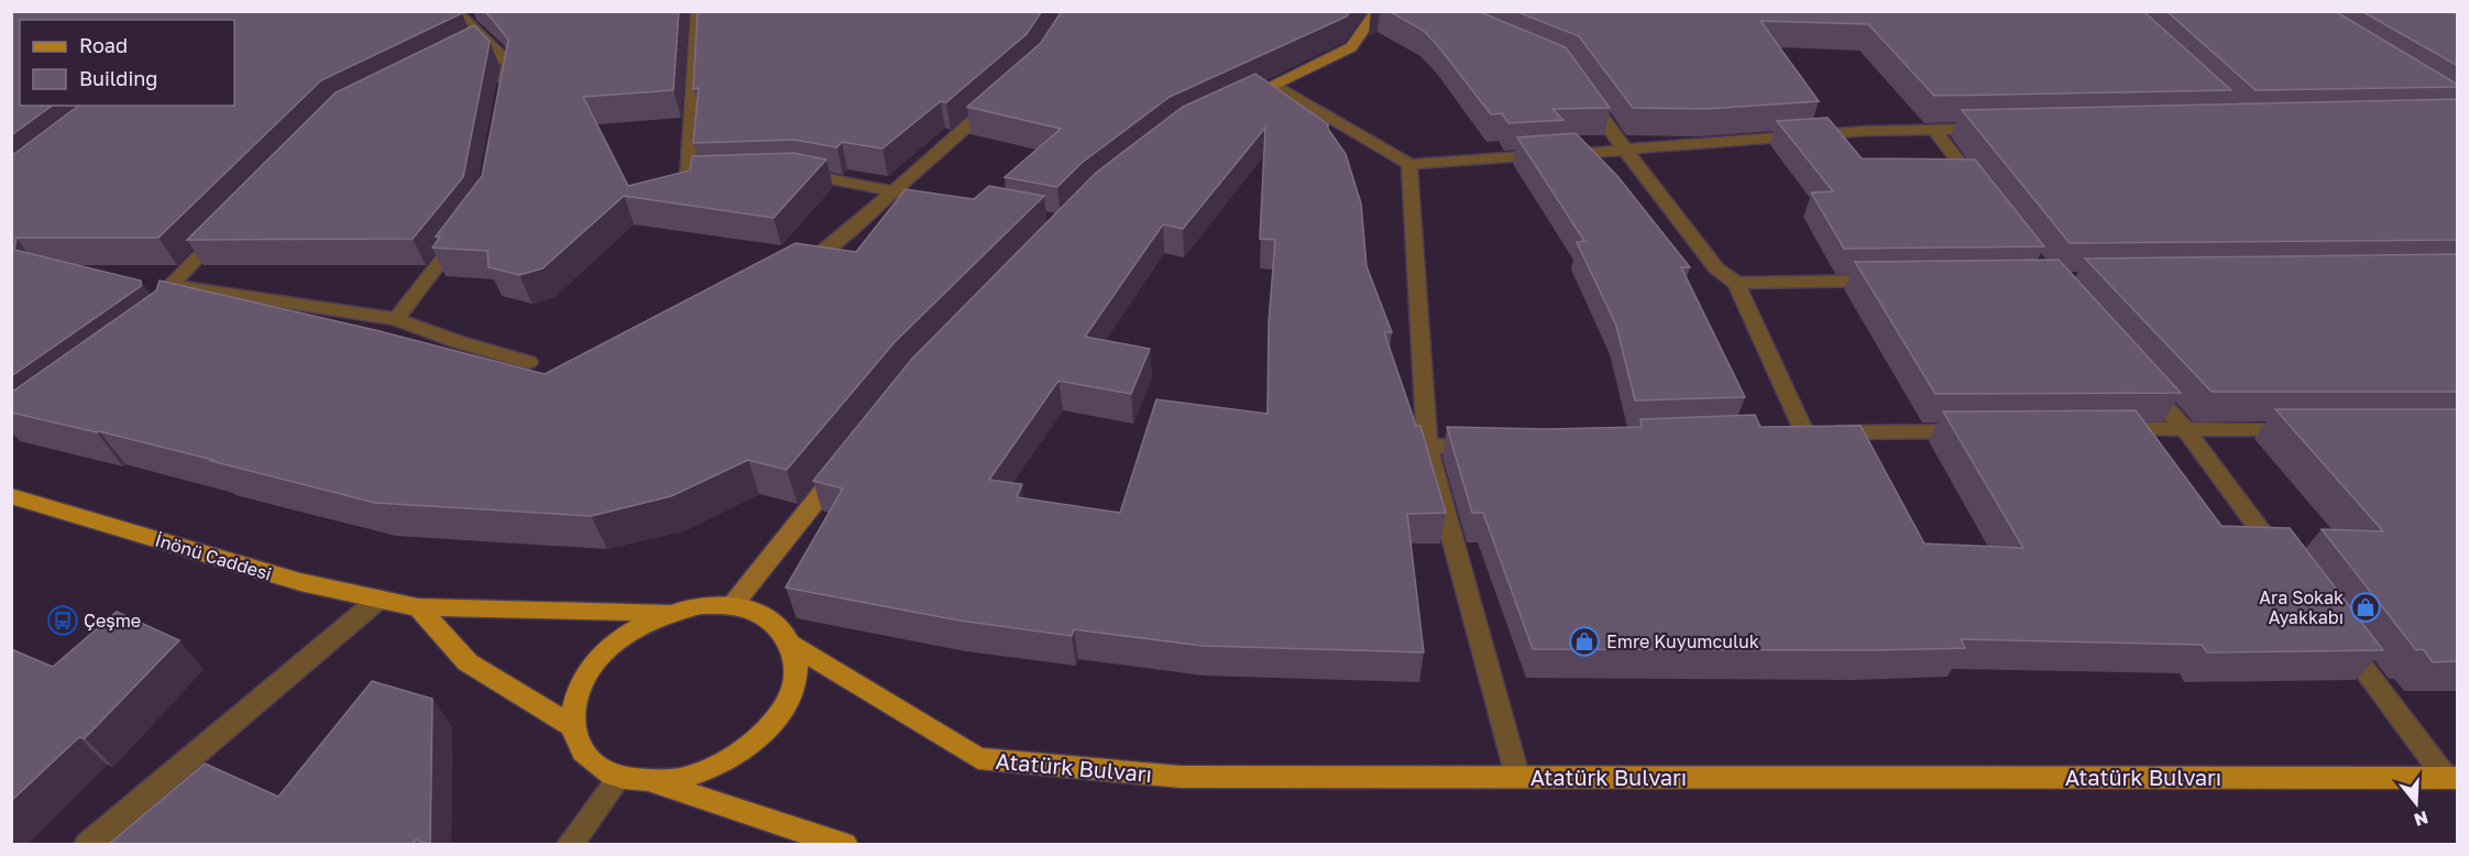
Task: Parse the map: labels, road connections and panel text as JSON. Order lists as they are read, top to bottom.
{
  "streets": {
    "main road": ["İnönü Caddesi", "Atatürk Bulvarı"]
  },
  "crossings": [
    ["İnönü Caddesi", "Atatürk Bulvarı"]
  ],
  "places": {
    "shop": ["Ara Sokak Ayakkabı", "Emre Kuyumculuk"],
    "bus stop": ["Çeşme"]
  },
  "legend": ["Road", "Building"],
  "north": "bottom"
}
